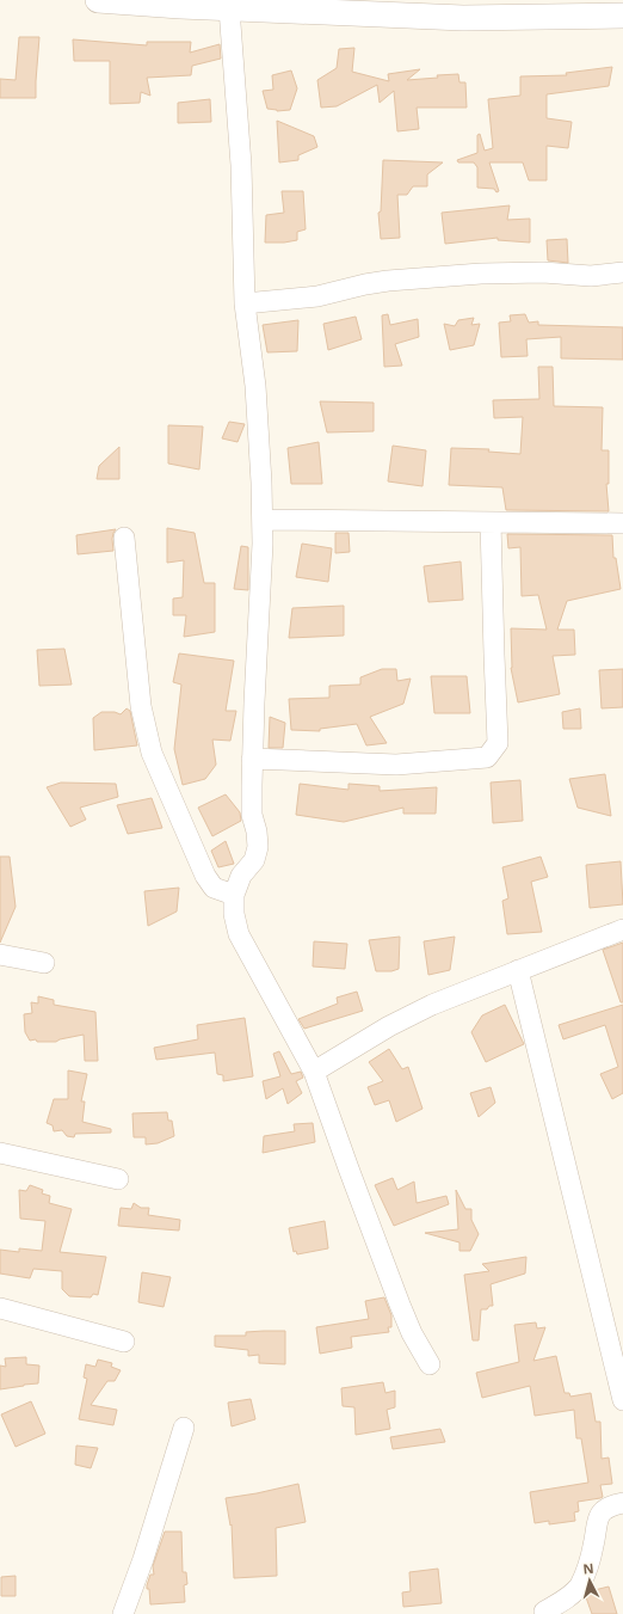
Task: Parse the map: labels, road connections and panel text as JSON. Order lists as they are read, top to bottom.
{
  "north": "top"
}
